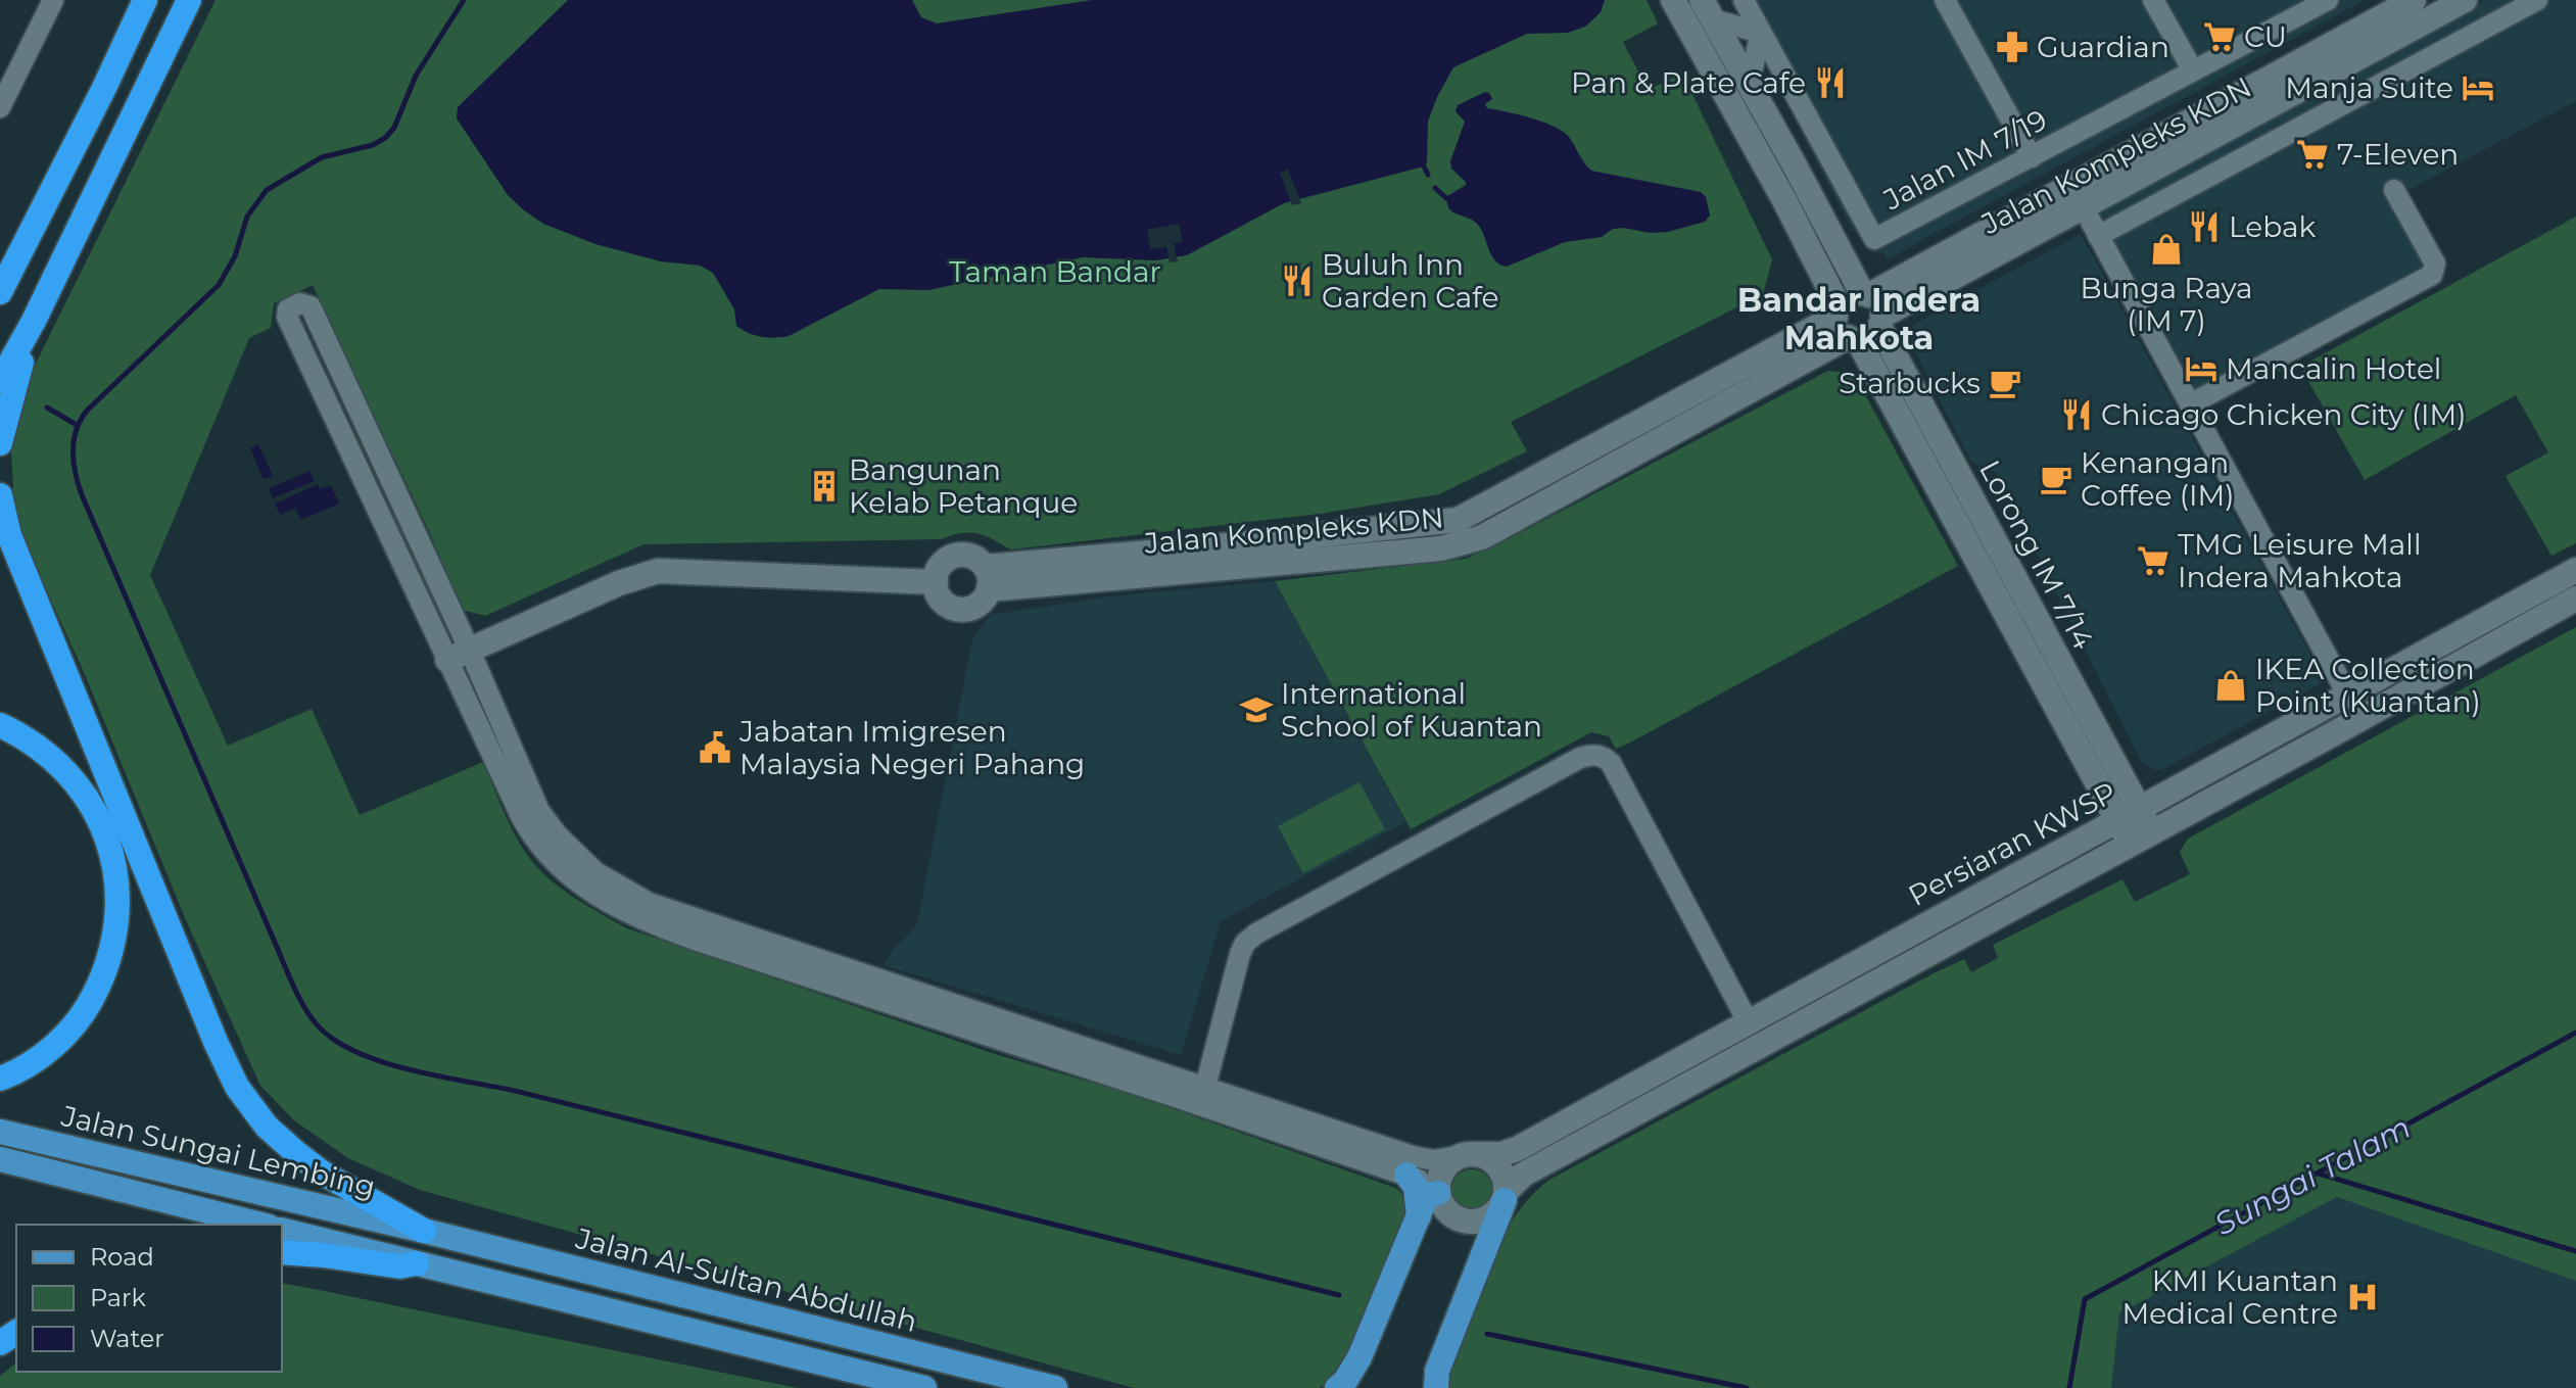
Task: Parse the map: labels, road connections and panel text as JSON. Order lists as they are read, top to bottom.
{
  "streets": {
    "main road": ["Jalan Sungai Lembing", "Jalan Al-Sultan Abdullah"],
    "street": [
      "Jalan Kompleks KDN",
      "Jalan IM 7/19",
      "Lorong IM 7/14",
      "Persiaran KWSP"
    ]
  },
  "crossings": [
    ["Jalan Kompleks KDN", "Lorong IM 7/14"],
    ["Lorong IM 7/14", "Persiaran KWSP"],
    ["Jalan Sungai Lembing", "Jalan Al-Sultan Abdullah"]
  ],
  "districts": ["Bandar Indera Mahkota"],
  "water": ["Sungai Talam"],
  "parks": ["Taman Bandar"],
  "places": {
    "supermarket": ["CU", "7-Eleven", "TMG Leisure Mall Indera Mahkota"],
    "pharmacy": ["Guardian"],
    "restaurant": [
      "Pan & Plate Cafe",
      "Lebak",
      "Buluh Inn Garden Cafe",
      "Chicago Chicken City (IM)"
    ],
    "hotel": ["Manja Suite", "Mancalin Hotel"],
    "shop": ["Bunga Raya (IM 7)", "IKEA Collection Point (Kuantan)"],
    "cafe": ["Starbucks", "Kenangan Coffee (IM)"],
    "building": ["Bangunan Kelab Petanque"],
    "school or university": ["International School of Kuantan"],
    "public building": ["Jabatan Imigresen Malaysia Negeri Pahang"],
    "hospital": ["KMI Kuantan Medical Centre"]
  },
  "legend": ["Road", "Park", "Water"]
}
